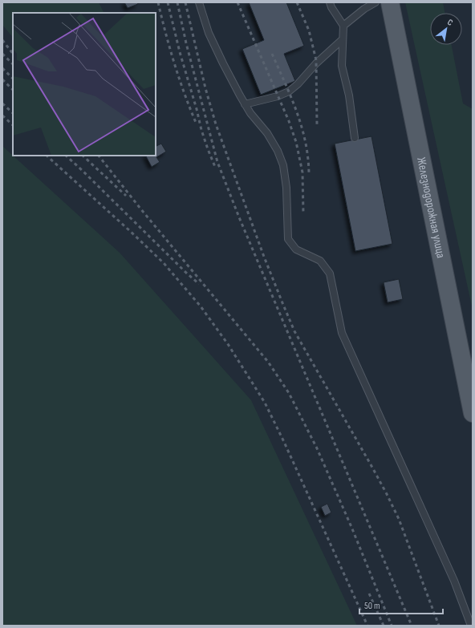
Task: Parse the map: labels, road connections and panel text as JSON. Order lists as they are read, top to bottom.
{
  "streets": {
    "main road": ["Железнодорожная улица"]
  },
  "scale_bar": "50 m",
  "north": "top right"
}
